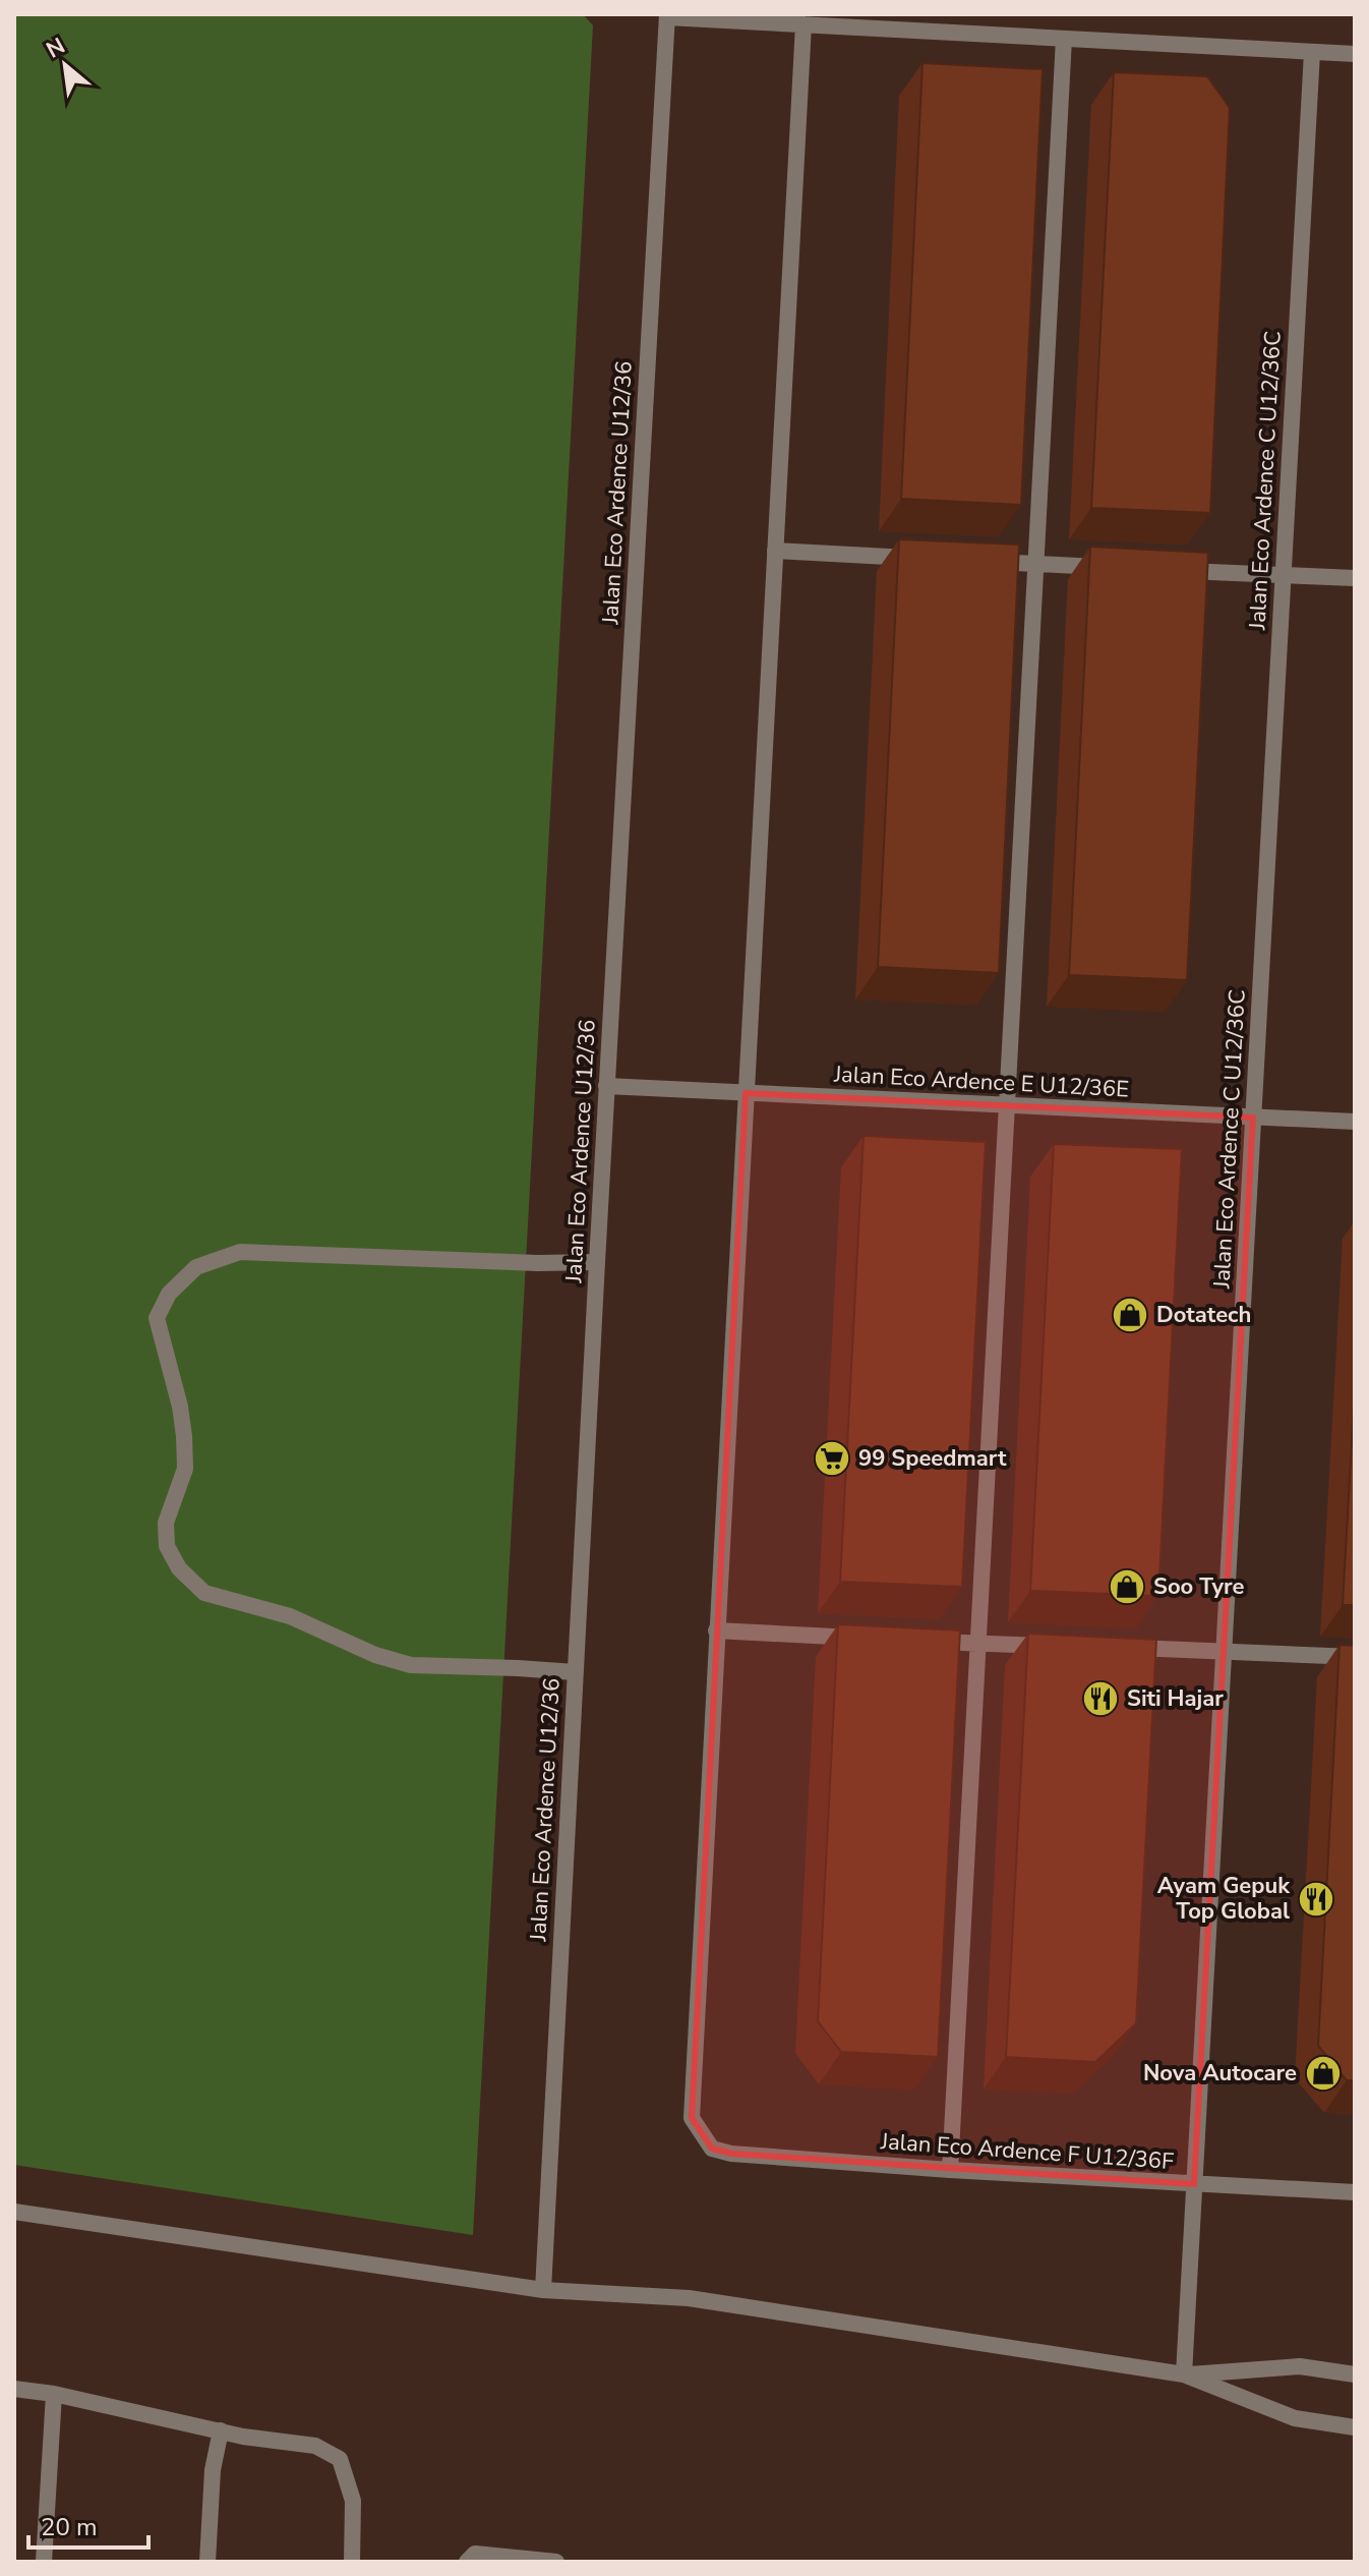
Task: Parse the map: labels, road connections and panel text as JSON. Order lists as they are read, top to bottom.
{
  "streets": {
    "street": [
      "Jalan Eco Ardence C U12/36C",
      "Jalan Eco Ardence U12/36",
      "Jalan Eco Ardence E U12/36E",
      "Jalan Eco Ardence F U12/36F"
    ]
  },
  "crossings": [
    ["Jalan Eco Ardence C U12/36C", "Jalan Eco Ardence E U12/36E"],
    ["Jalan Eco Ardence C U12/36C", "Jalan Eco Ardence F U12/36F"],
    ["Jalan Eco Ardence U12/36", "Jalan Eco Ardence E U12/36E"]
  ],
  "places": {
    "shop": ["Dotatech", "Soo Tyre", "Nova Autocare"],
    "supermarket": ["99 Speedmart"],
    "restaurant": ["Siti Hajar", "Ayam Gepuk Top Global"]
  },
  "scale_bar": "20 m",
  "north": "top left"
}
